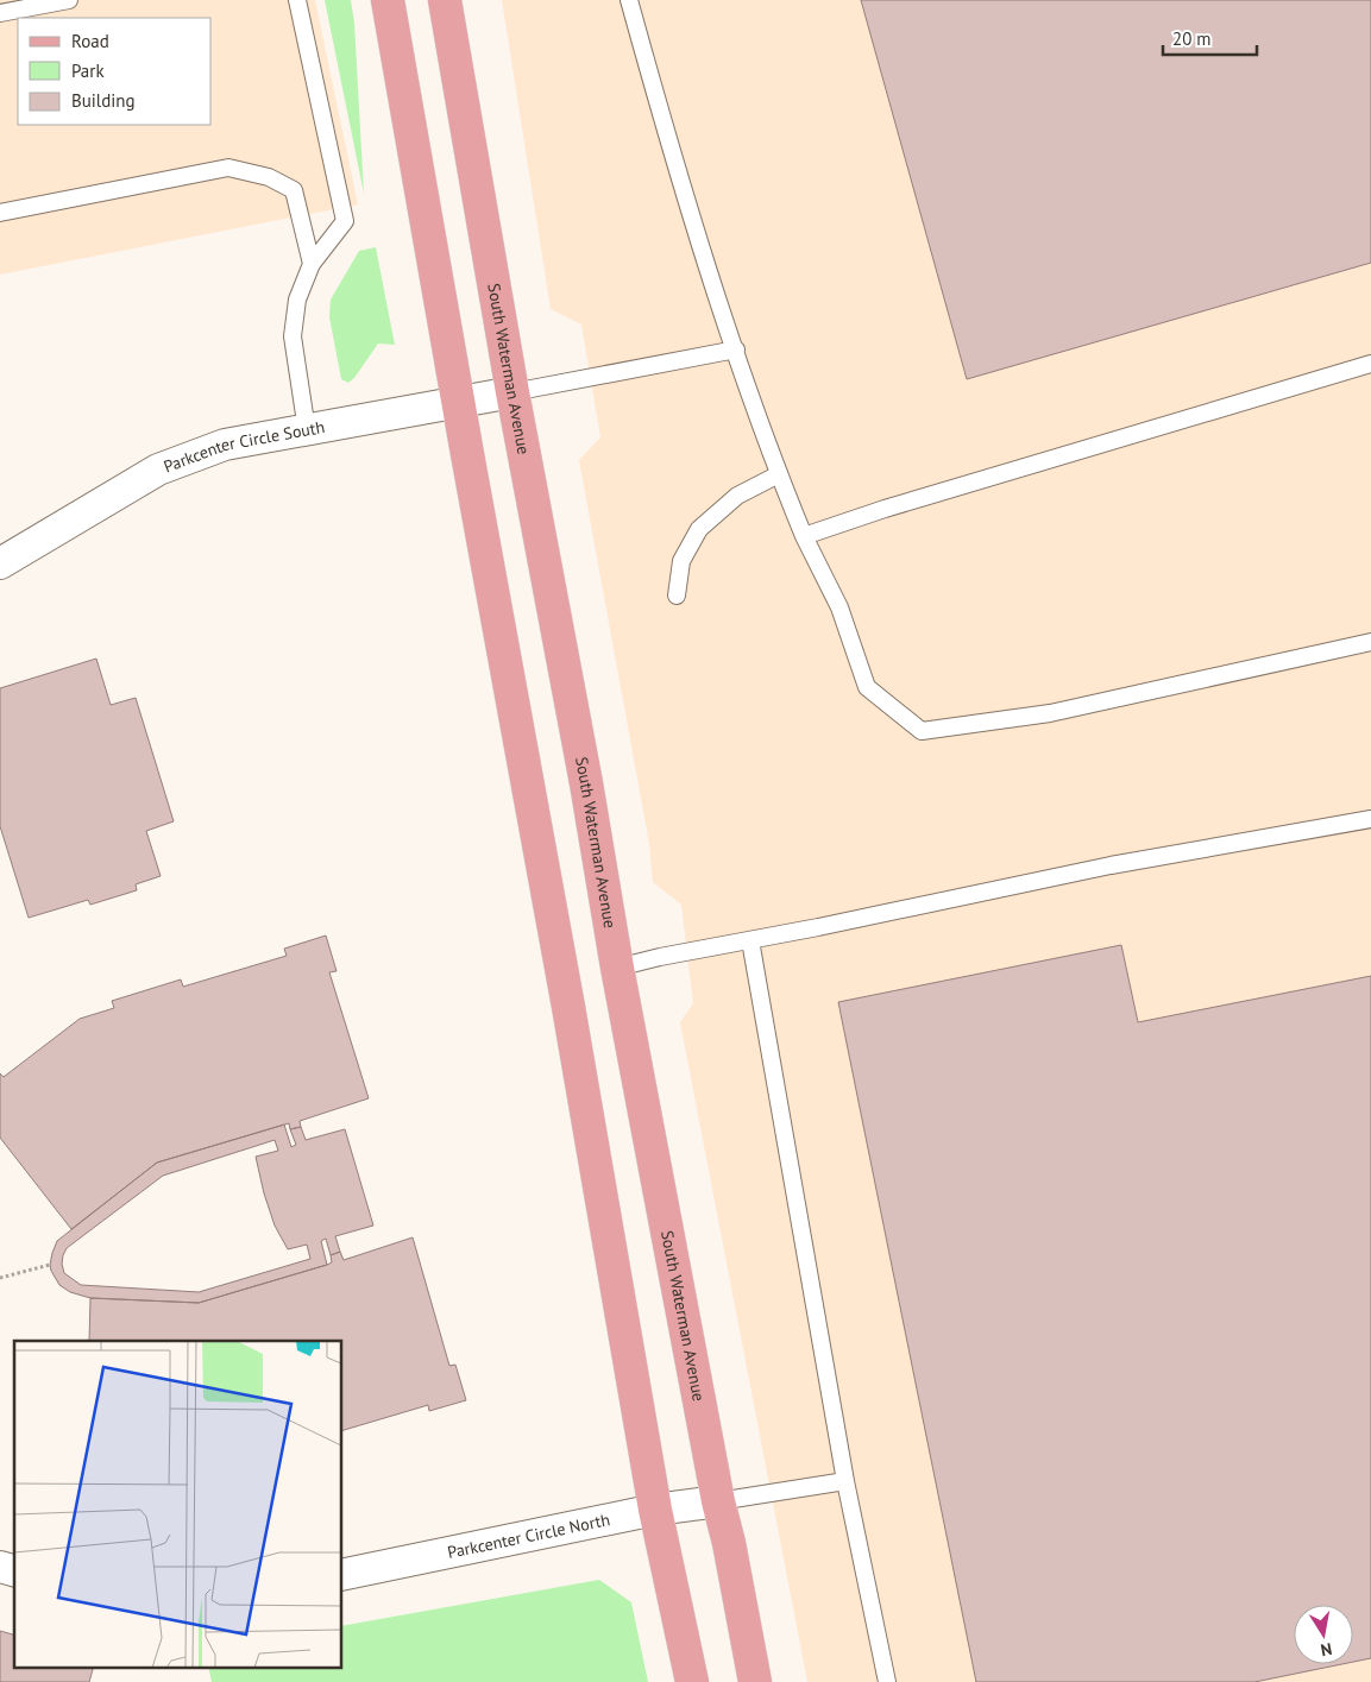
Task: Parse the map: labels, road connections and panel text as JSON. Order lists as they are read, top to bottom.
{
  "streets": {
    "main road": ["South Waterman Avenue"],
    "street": ["Parkcenter Circle South", "Parkcenter Circle North"]
  },
  "crossings": [
    ["South Waterman Avenue", "Parkcenter Circle South"],
    ["South Waterman Avenue", "Parkcenter Circle North"]
  ],
  "legend": ["Road", "Park", "Building"],
  "scale_bar": "20 m",
  "north": "bottom"
}
